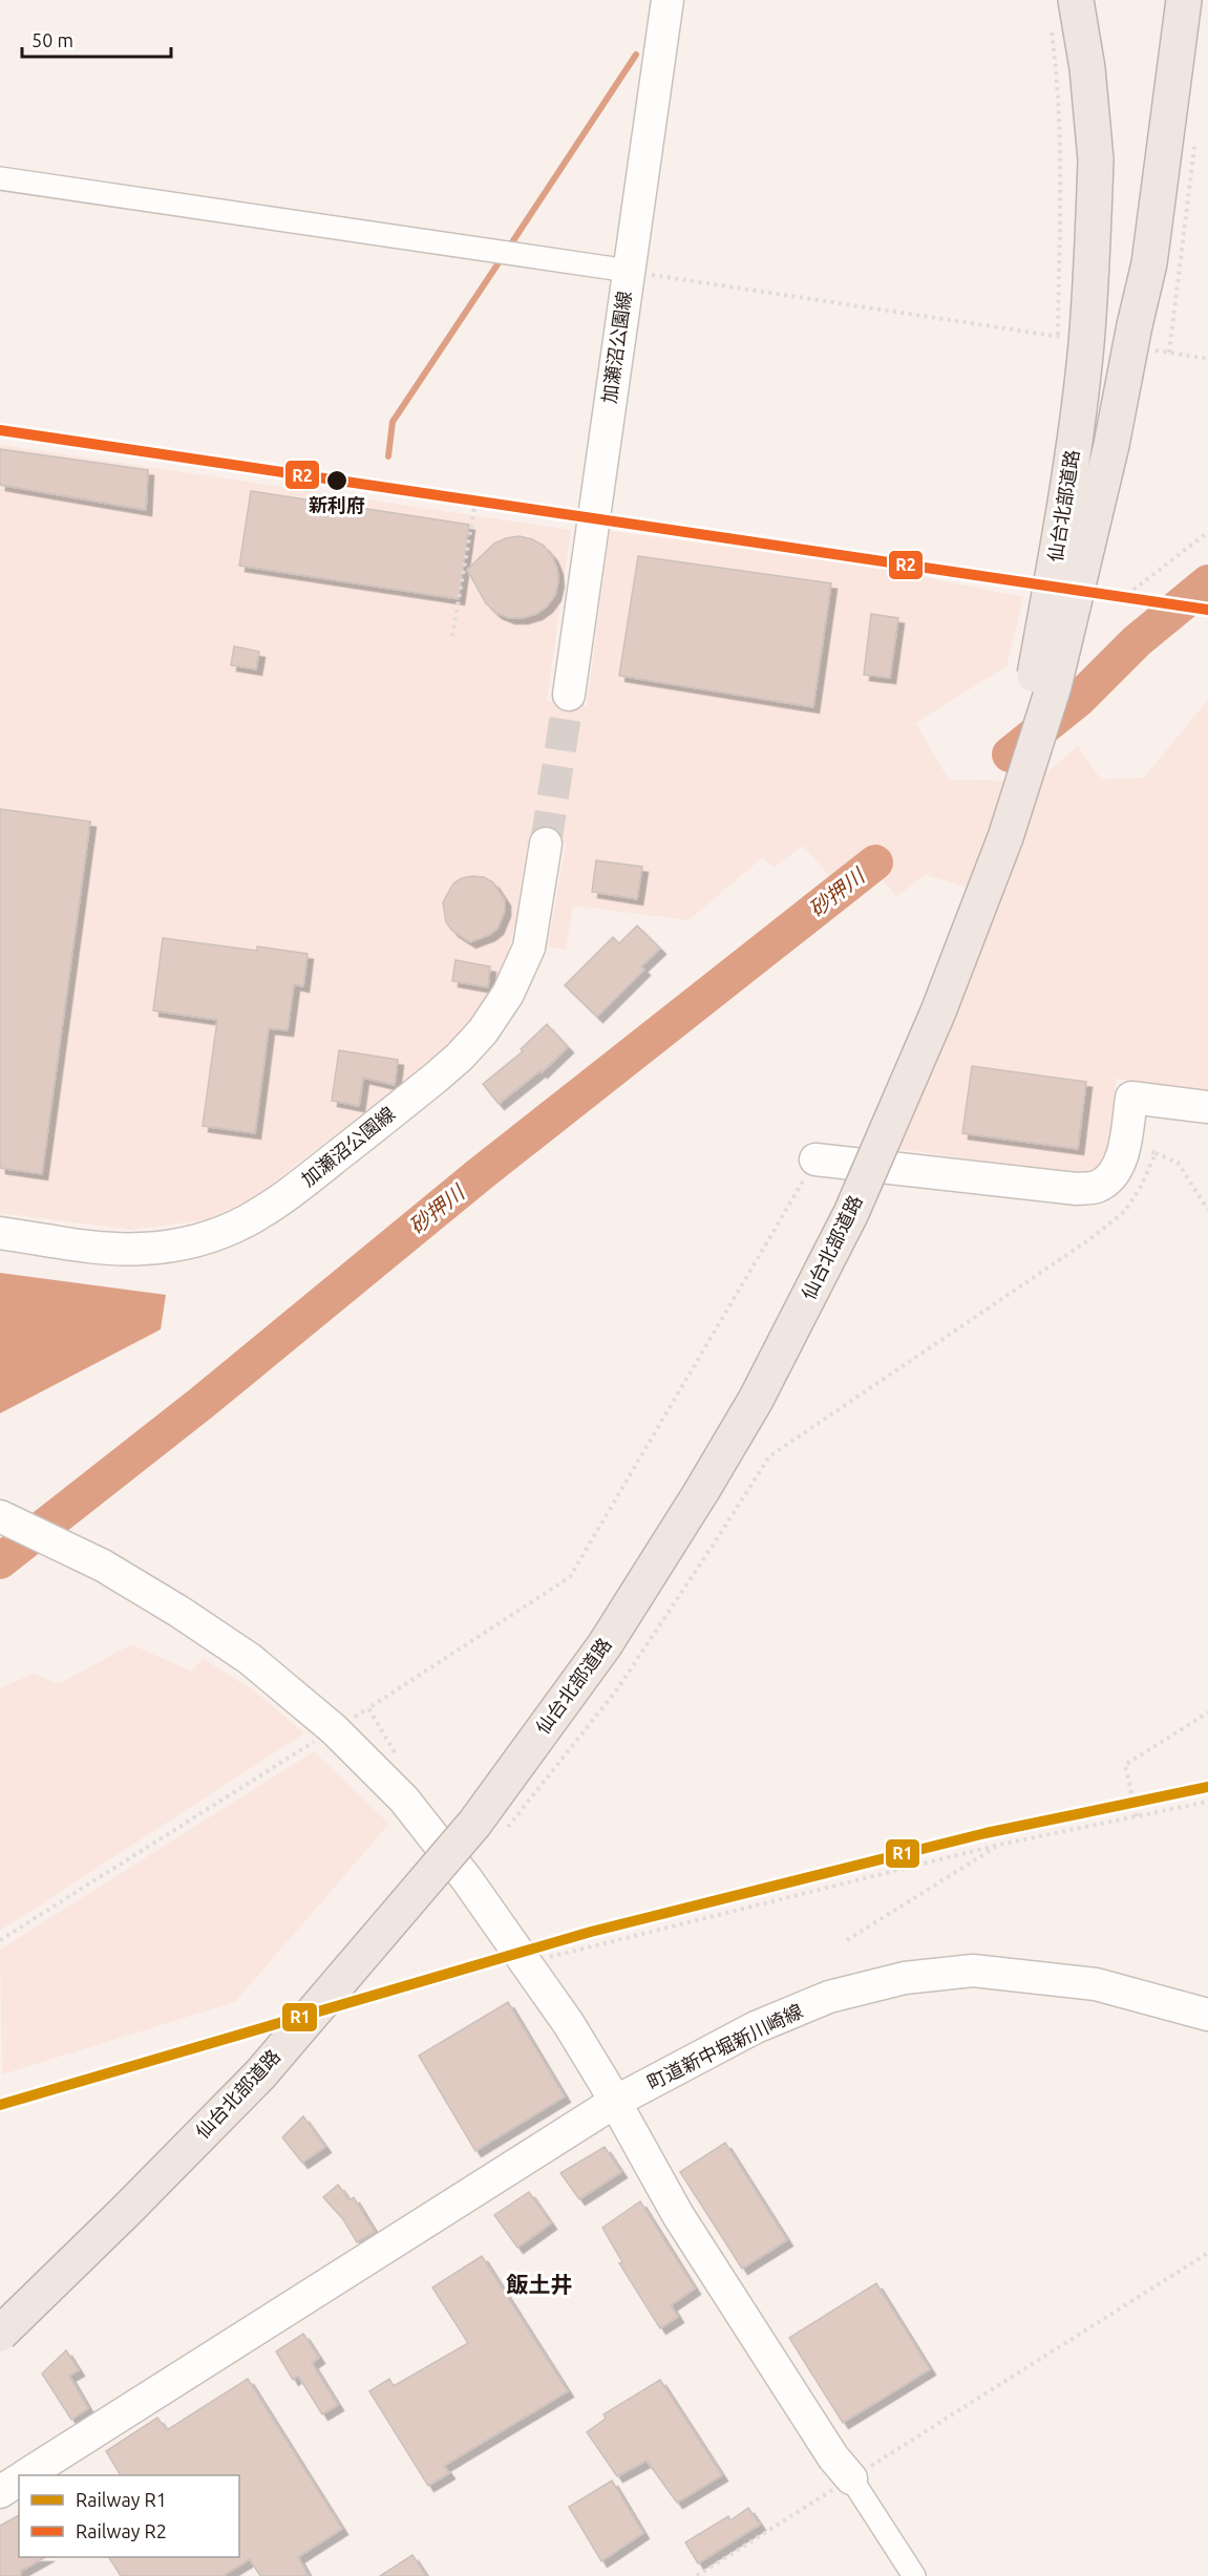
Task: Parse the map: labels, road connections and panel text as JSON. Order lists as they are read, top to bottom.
{
  "streets": {
    "highway": ["仙台北部道路"],
    "street": ["加瀬沼公園線", "町道新中堀新川崎線"]
  },
  "districts": ["飯土井"],
  "water": ["砂押川"],
  "places": ["新利府"],
  "lines": ["rail line R2", "rail line R1"],
  "legend": ["Railway R1", "Railway R2"],
  "scale_bar": "50 m"
}
